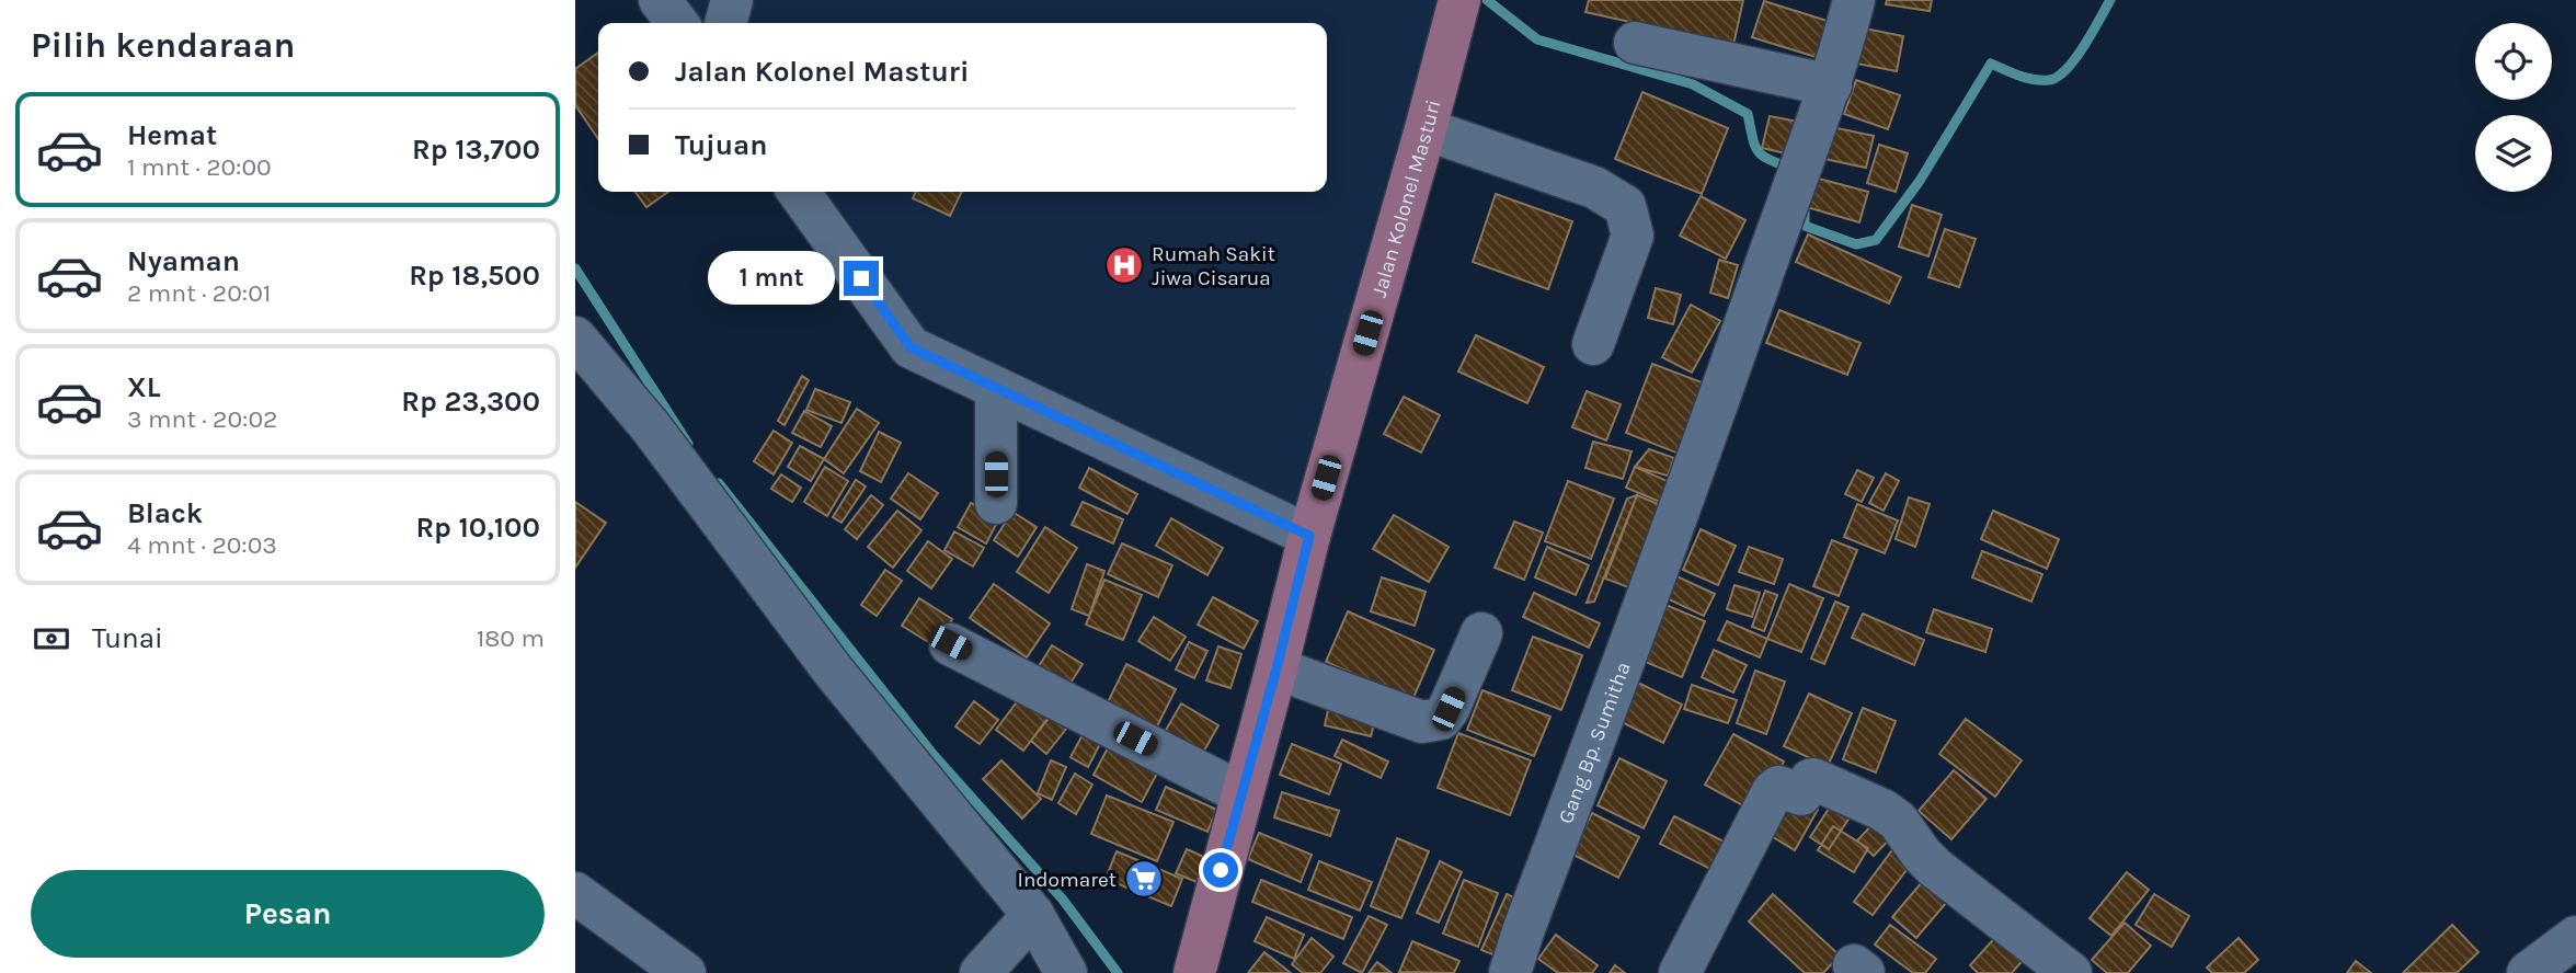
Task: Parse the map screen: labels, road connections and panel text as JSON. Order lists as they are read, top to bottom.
{
  "streets": {
    "main road": ["Jalan Kolonel Masturi"],
    "street": ["Gang Bp. Sumitha"]
  },
  "places": {
    "hospital": ["Rumah Sakit Jiwa Cisarua"],
    "supermarket": ["Indomaret"]
  },
  "page": {
    "heading": "Pilih kendaraan",
    "banner": ["Jalan Kolonel Masturi", "Tujuan"],
    "list": [
      {
        "name": "Hemat",
        "note": "1 mnt · 20:00",
        "value": "Rp 13,700"
      },
      {
        "name": "Nyaman",
        "note": "2 mnt · 20:01",
        "value": "Rp 18,500"
      },
      {
        "name": "XL",
        "note": "3 mnt · 20:02",
        "value": "Rp 23,300"
      },
      {
        "name": "Black",
        "note": "4 mnt · 20:03",
        "value": "Rp 10,100"
      }
    ],
    "bubble": "1 mnt",
    "pay": ["Tunai", "180 m"],
    "buttons": "Pesan"
  }
}
